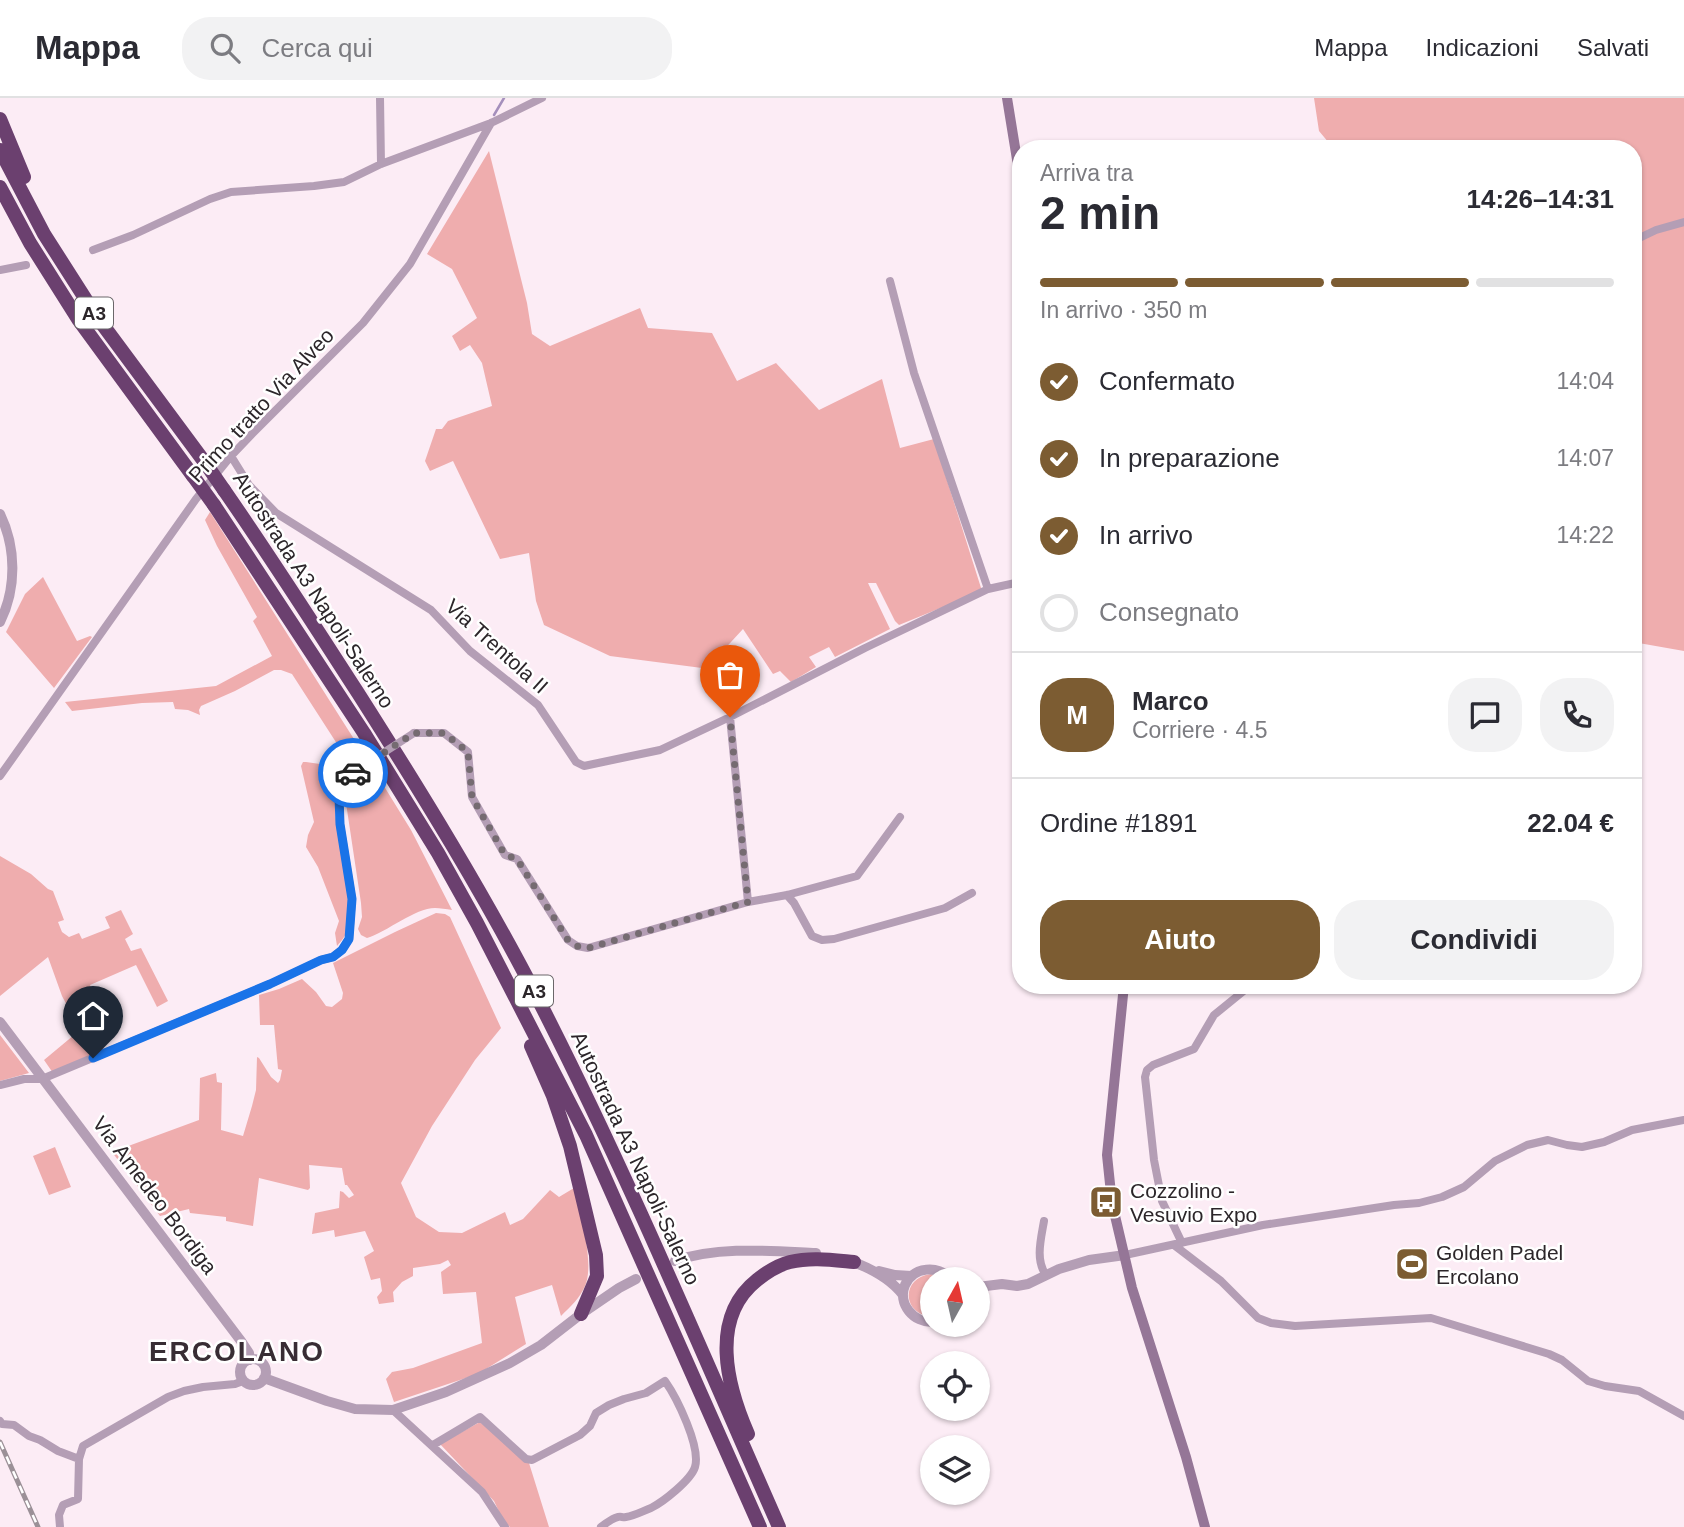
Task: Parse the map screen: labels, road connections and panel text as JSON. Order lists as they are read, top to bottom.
{
  "streets": {
    "highway": ["A3", "Autostrada A3 Napoli-Salerno"],
    "street": ["Primo tratto Via Alveo", "Via Trentola II", "Via Amedeo Bordiga"]
  },
  "crossings": [
    ["Primo tratto Via Alveo", "Via Trentola II"]
  ],
  "districts": ["ERCOLANO"],
  "places": {
    "bus stop": ["Cozzolino - Vesuvio Expo"],
    "sports": ["Golden Padel Ercolano"]
  },
  "north": "top",
  "page": {
    "header": "Mappa",
    "search": "Cerca qui",
    "nav": ["Mappa", "Indicazioni", "Salvati"],
    "heading": ["2 min", "Arriva tra", "14:26–14:31"],
    "panel": [
      "Marco",
      "Corriere · 4.5",
      "Ordine #1891",
      "22.04 €"
    ],
    "bar": "In arrivo · 350 m",
    "list": [
      ["Confermato", "14:04"],
      ["In preparazione", "14:07"],
      ["In arrivo", "14:22"],
      "Consegnato"
    ],
    "round": "M",
    "buttons": ["Aiuto", "Condividi"]
  }
}
